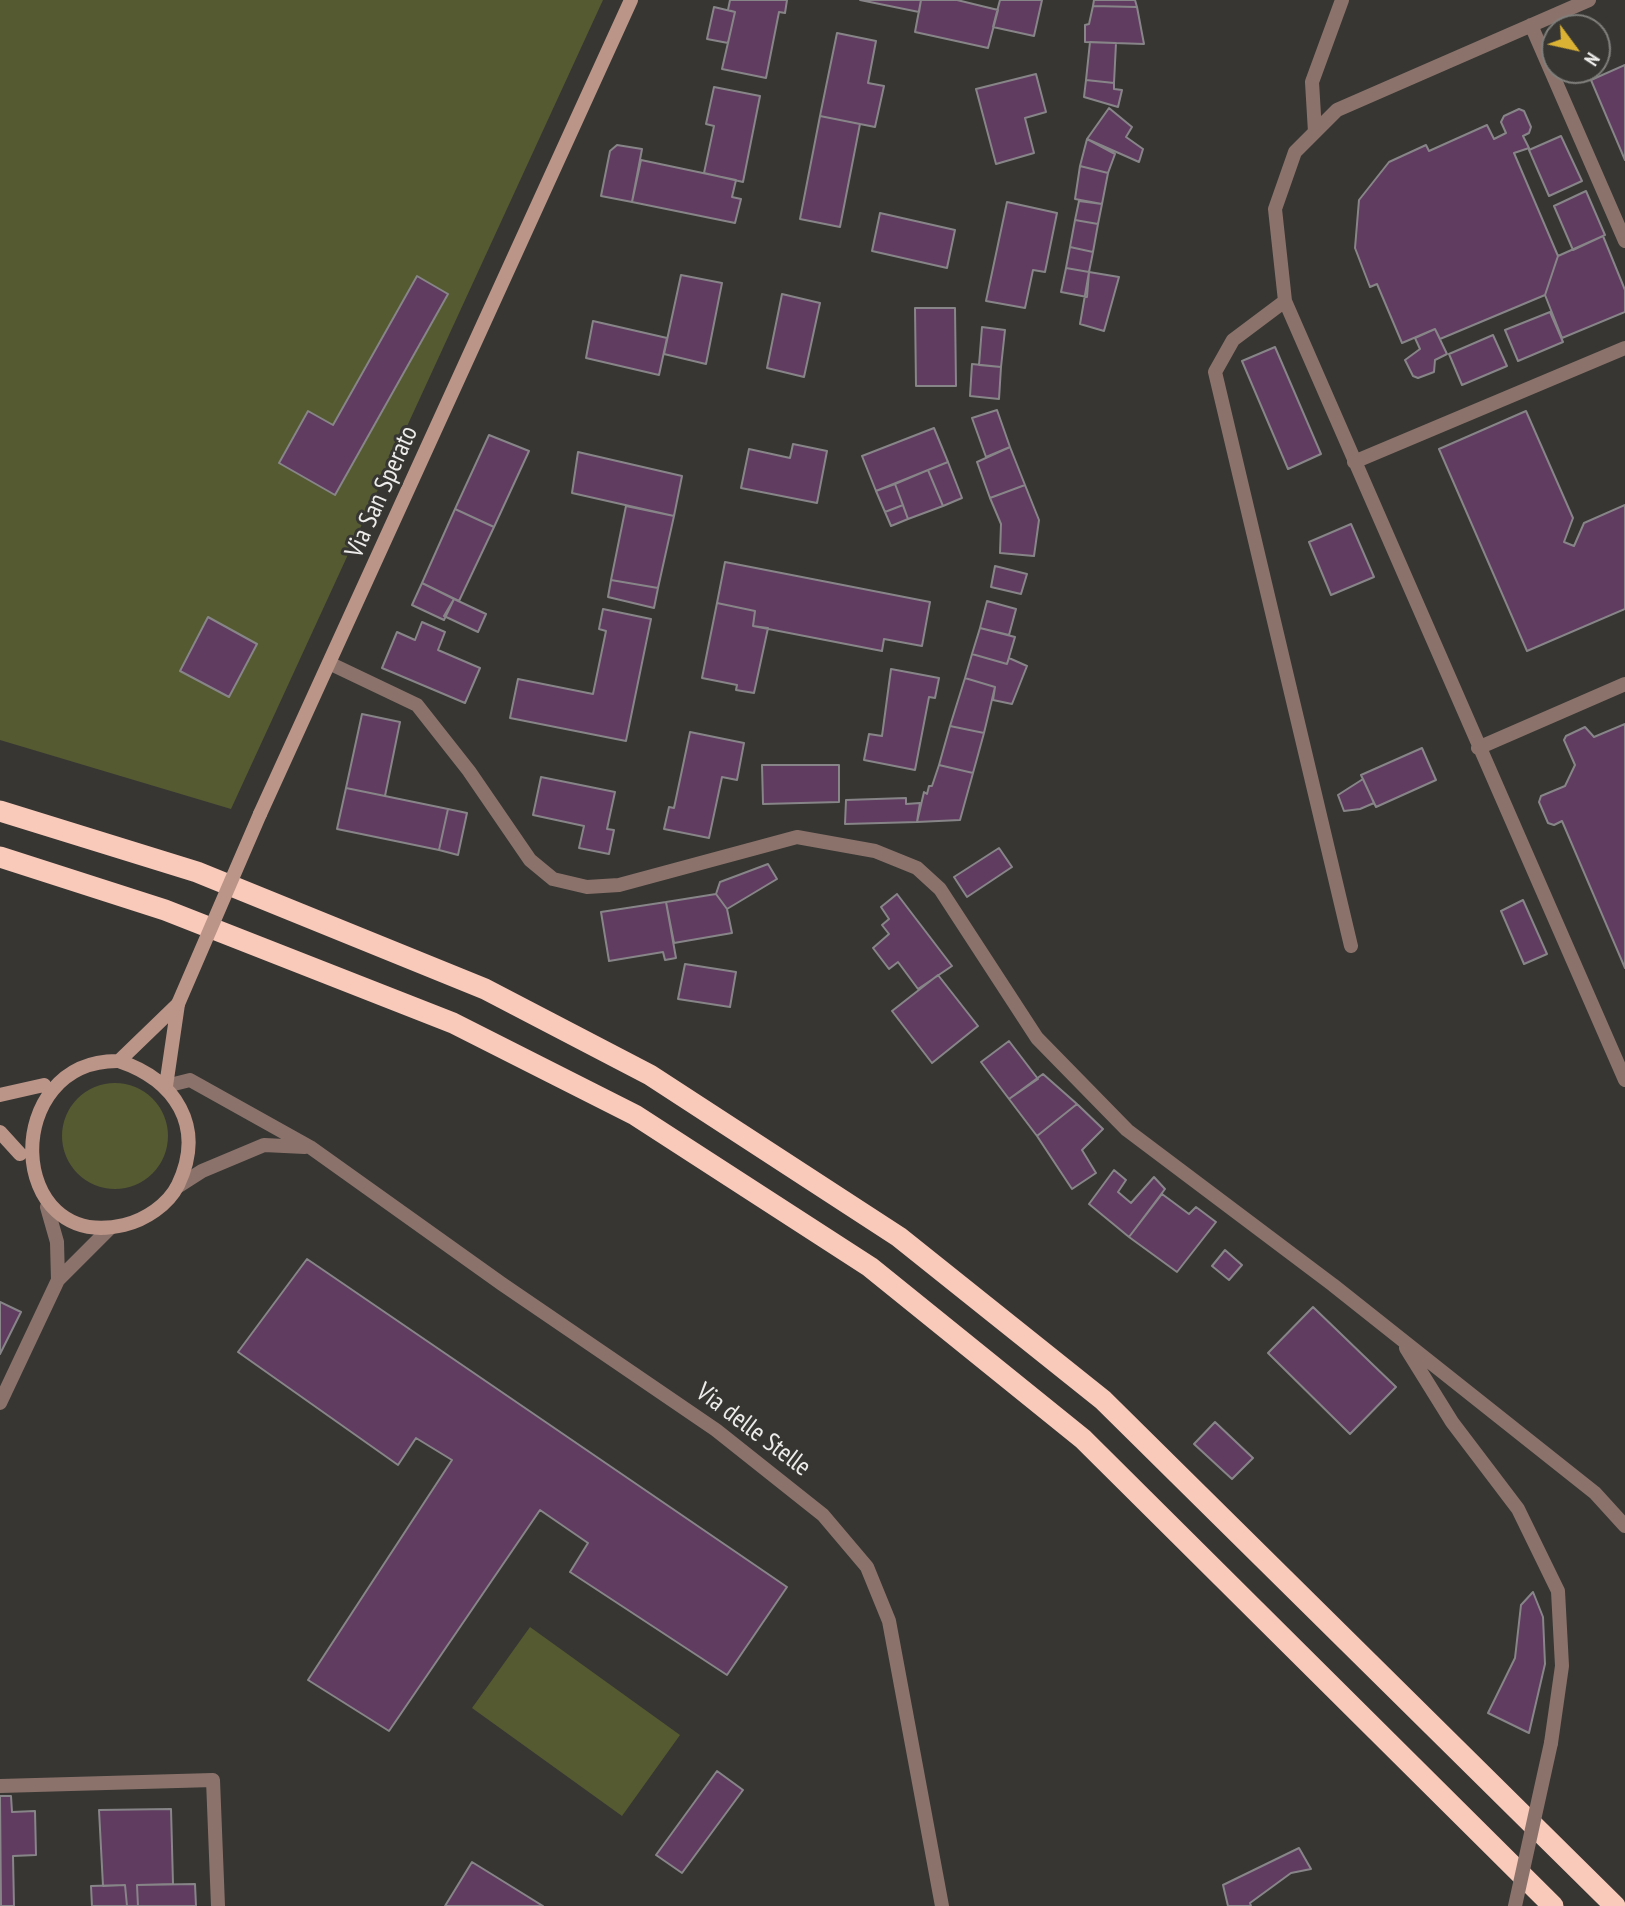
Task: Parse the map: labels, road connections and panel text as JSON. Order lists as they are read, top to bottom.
{
  "streets": {
    "main road": ["Via San Sperato"],
    "street": ["Via delle Stelle"]
  },
  "north": "bottom right"
}
